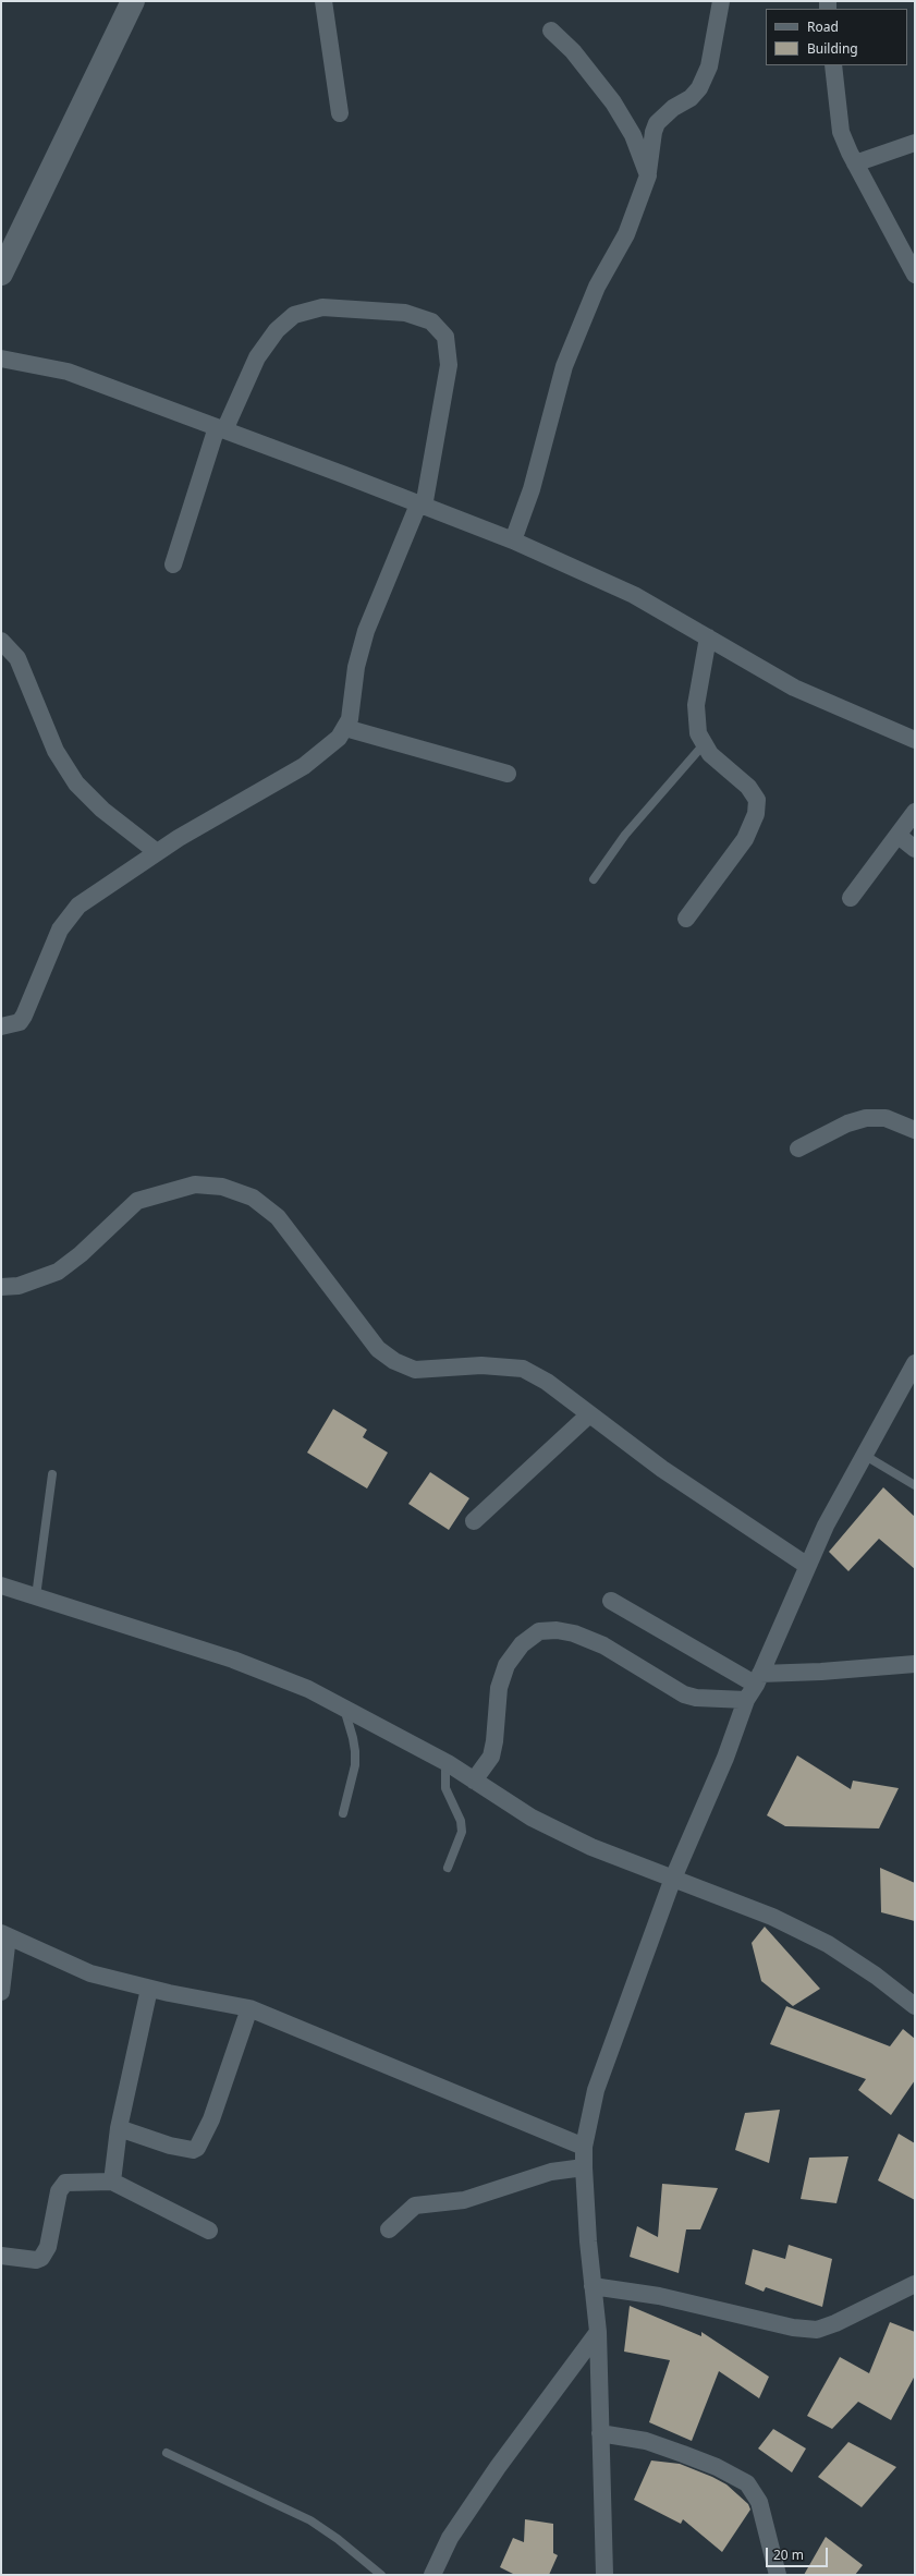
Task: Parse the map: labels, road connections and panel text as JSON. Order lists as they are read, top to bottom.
{
  "legend": ["Road", "Building"],
  "scale_bar": "20 m"
}
